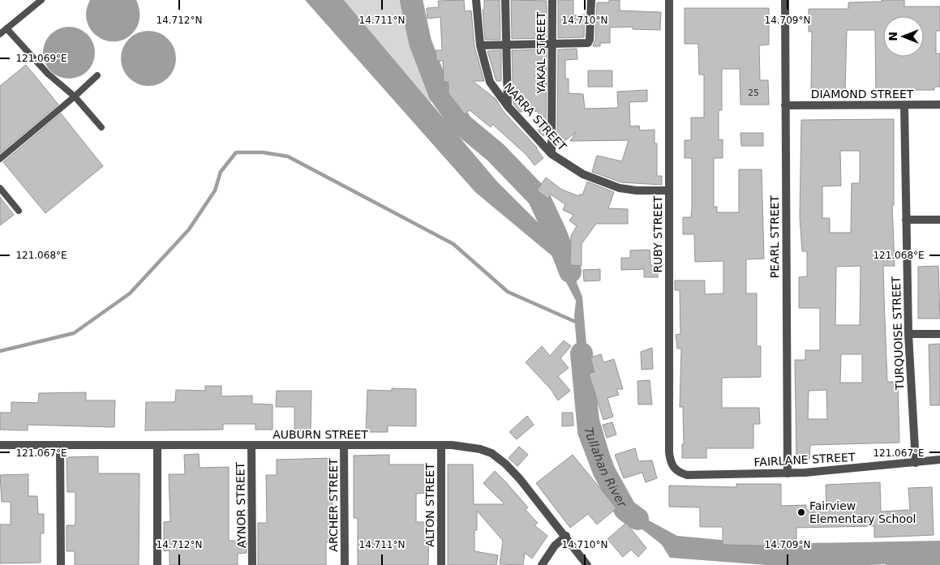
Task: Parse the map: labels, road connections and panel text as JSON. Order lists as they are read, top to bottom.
{
  "streets": {
    "street": [
      "YAKAL STREET",
      "DIAMOND STREET",
      "NARRA STREET",
      "RUBY STREET",
      "PEARL STREET",
      "TURQUOISE STREET",
      "AUBURN STREET",
      "FAIRLANE STREET",
      "AYNOR STREET",
      "ARCHER STREET",
      "ALTON STREET"
    ]
  },
  "crossings": [
    ["YAKAL STREET", "NARRA STREET"],
    ["DIAMOND STREET", "PEARL STREET"],
    ["DIAMOND STREET", "TURQUOISE STREET"],
    ["NARRA STREET", "RUBY STREET"],
    ["RUBY STREET", "FAIRLANE STREET"],
    ["PEARL STREET", "FAIRLANE STREET"],
    ["TURQUOISE STREET", "FAIRLANE STREET"],
    ["AUBURN STREET", "AYNOR STREET"],
    ["AUBURN STREET", "ARCHER STREET"],
    ["AUBURN STREET", "ALTON STREET"]
  ],
  "water": ["Tullahan River"],
  "places": ["Fairview Elementary School"],
  "house_numbers": ["25"],
  "north": "left",
  "coordinates": [
    "14.712°N",
    "14.711°N",
    "14.710°N",
    "14.709°N",
    "121.069°E",
    "121.068°E",
    "121.067°E"
  ]
}
